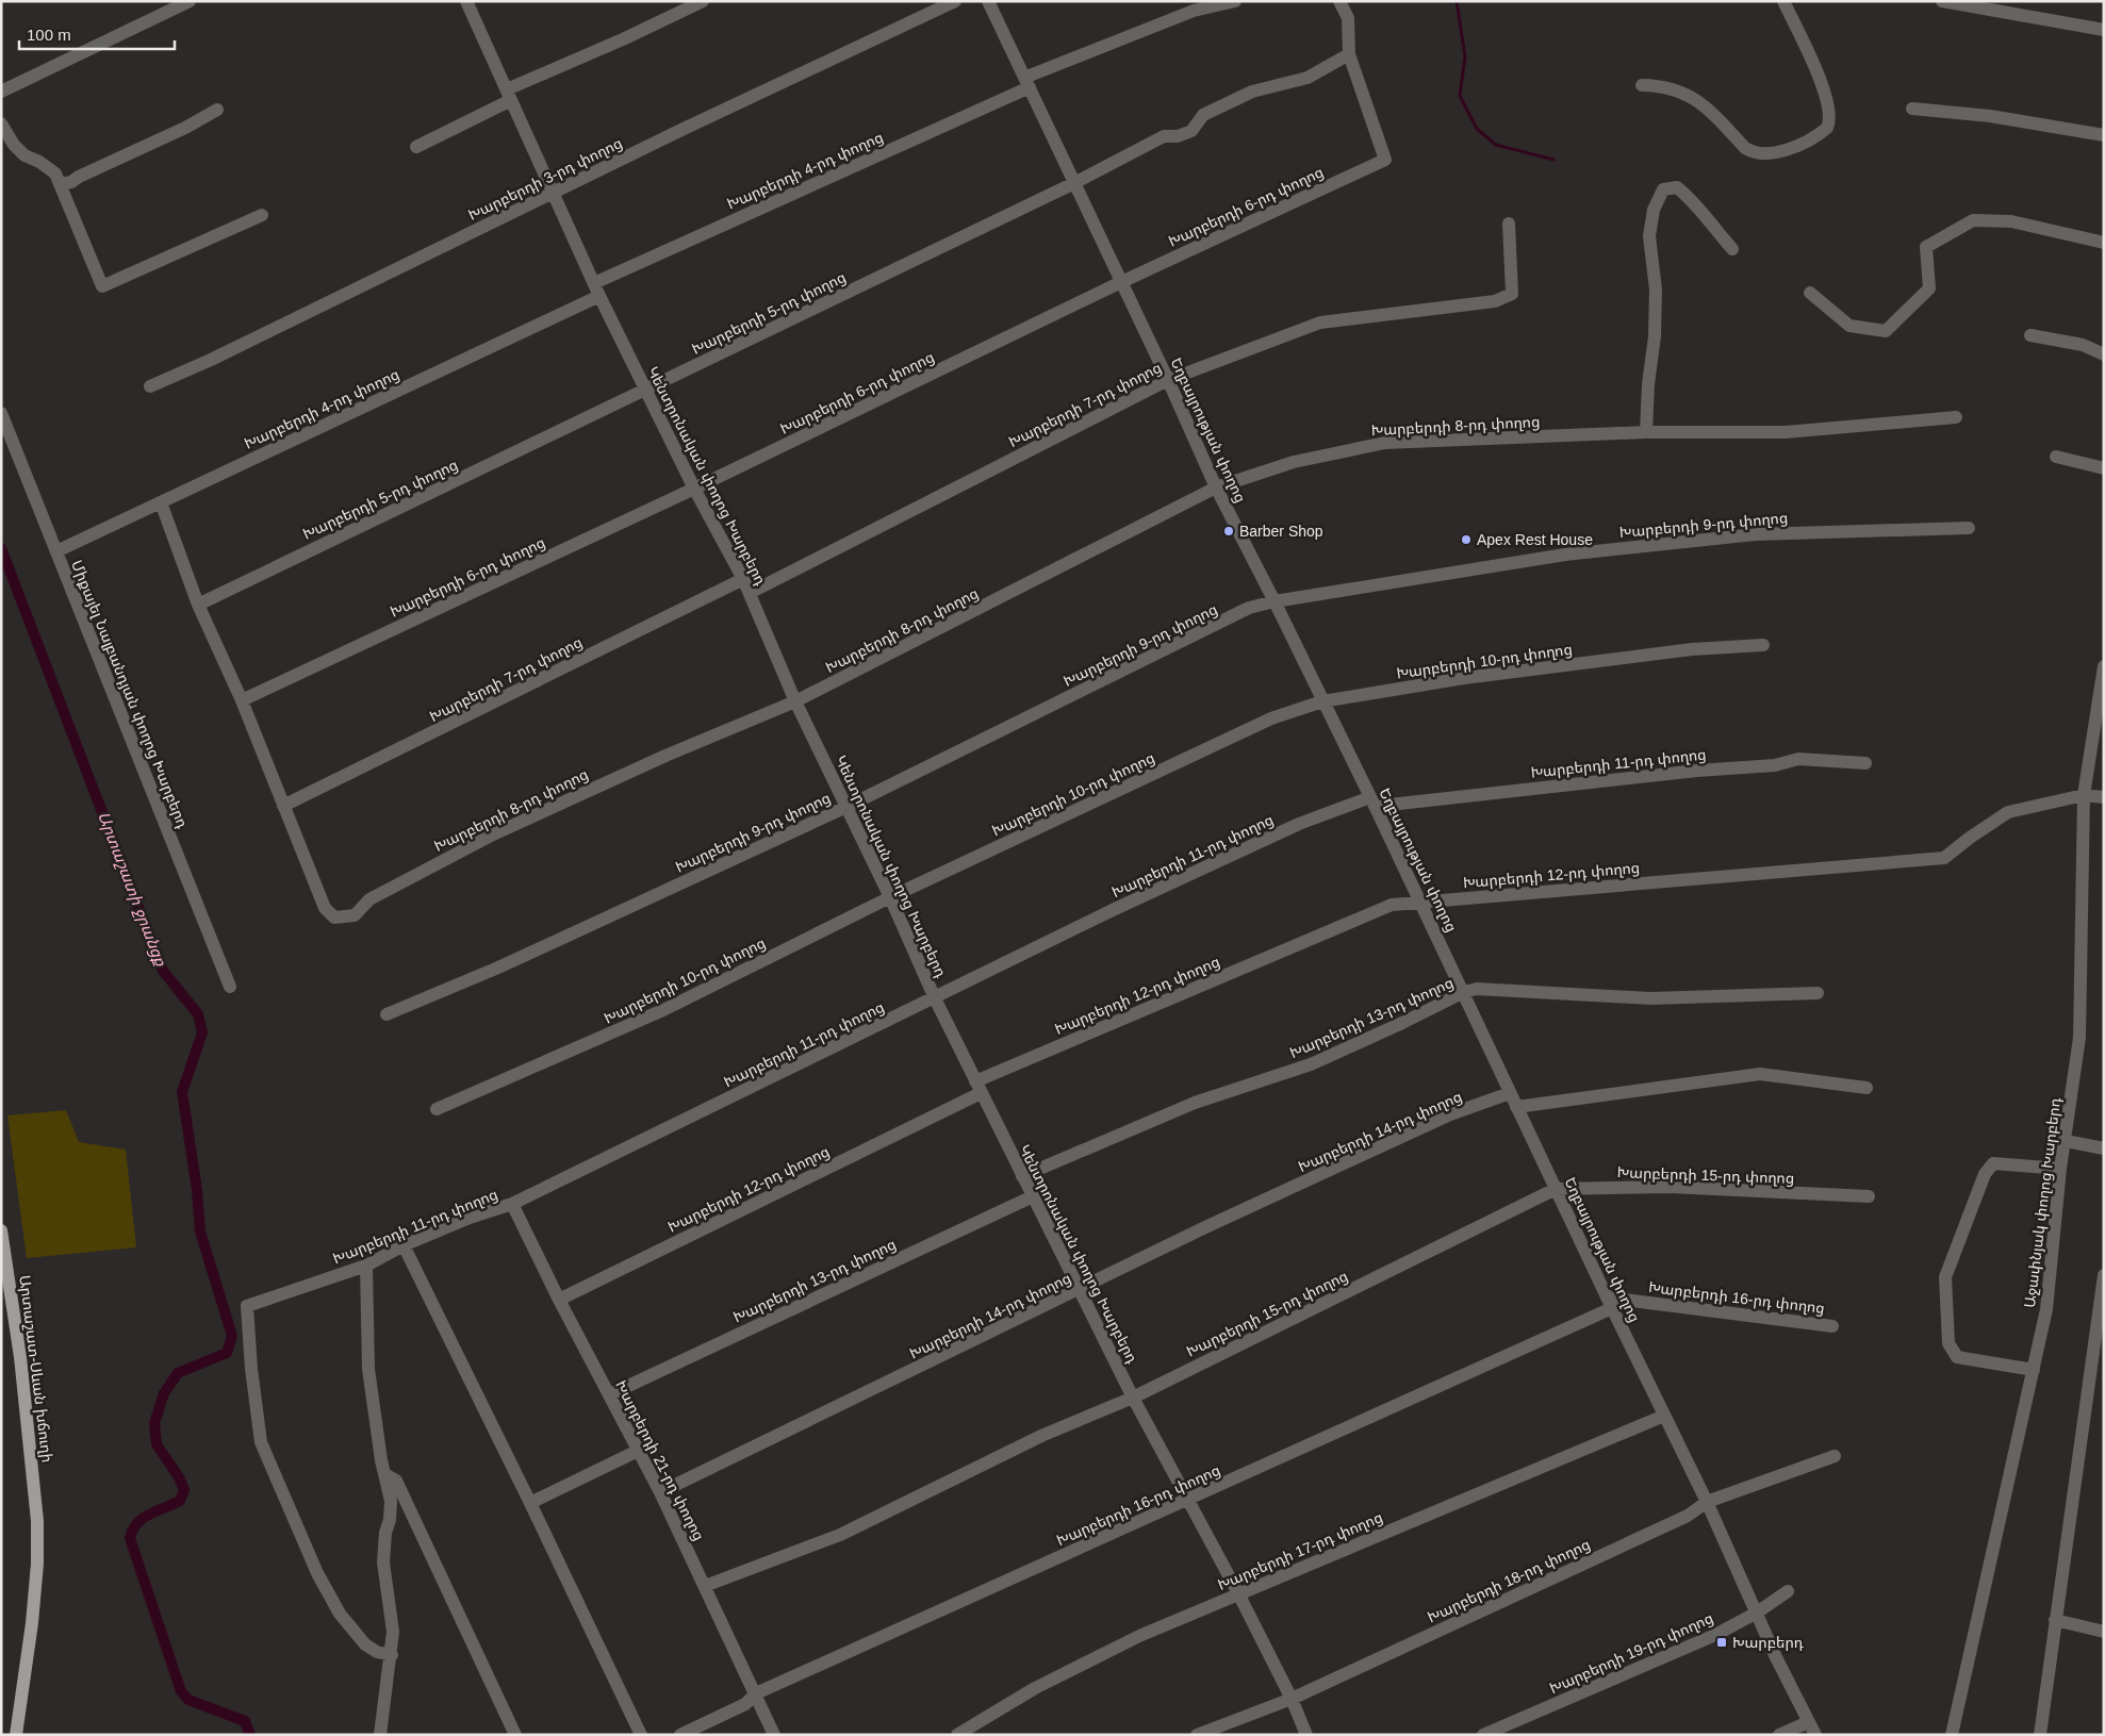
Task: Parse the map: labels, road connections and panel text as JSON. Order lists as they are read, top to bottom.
{
  "streets": {
    "main road": ["Արտաշատ-Սևան խճուղի"],
    "street": [
      "Խարբերդի 4-րդ փողոց",
      "Խարբերդի 3-րդ փողոց",
      "Խարբերդի 6-րդ փողոց",
      "Խարբերդի 5-րդ փողոց",
      "Խարբերդի 7-րդ փողոց",
      "Խարբերդի 8-րդ փողոց",
      "Եղբայրության փողոց",
      "Կենտրոնական փողոց Խարբերդ",
      "Խարբերդի 9-րդ փողոց",
      "Խարբերդի 10-րդ փողոց",
      "Միքայել Նալբանդյան փողոց Խարբերդ",
      "Խարբերդի 11-րդ փողոց",
      "Խարբերդի 12-րդ փողոց",
      "Խարբերդի 13-րդ փողոց",
      "Խարբերդի 14-րդ փողոց",
      "Խարբերդի 15-րդ փողոց",
      "Աջափնյակ փողոց Խարբերդ",
      "Խարբերդի 16-րդ փողոց",
      "Խարբերդի 21-րդ փողոց",
      "Խարբերդի 17-րդ փողոց",
      "Խարբերդի 18-րդ փողոց",
      "Խարբերդի 19-րդ փողոց"
    ]
  },
  "crossings": [
    ["Խարբերդի 4-րդ փողոց", "Խարբերդի 8-րդ փողոց"],
    ["Խարբերդի 4-րդ փողոց", "Եղբայրության փողոց"],
    ["Խարբերդի 4-րդ փողոց", "Կենտրոնական փողոց Խարբերդ"],
    ["Խարբերդի 4-րդ փողոց", "Միքայել Նալբանդյան փողոց Խարբերդ"],
    ["Խարբերդի 3-րդ փողոց", "Կենտրոնական փողոց Խարբերդ"],
    ["Խարբերդի 6-րդ փողոց", "Խարբերդի 5-րդ փողոց"],
    ["Խարբերդի 6-րդ փողոց", "Խարբերդի 8-րդ փողոց"],
    ["Խարբերդի 6-րդ փողոց", "Եղբայրության փողոց"],
    ["Խարբերդի 6-րդ փողոց", "Կենտրոնական փողոց Խարբերդ"],
    ["Խարբերդի 5-րդ փողոց", "Խարբերդի 8-րդ փողոց"],
    ["Խարբերդի 5-րդ փողոց", "Եղբայրության փողոց"],
    ["Խարբերդի 5-րդ փողոց", "Կենտրոնական փողոց Խարբերդ"],
    ["Խարբերդի 7-րդ փողոց", "Խարբերդի 8-րդ փողոց"],
    ["Խարբերդի 7-րդ փողոց", "Եղբայրության փողոց"],
    ["Խարբերդի 7-րդ փողոց", "Կենտրոնական փողոց Խարբերդ"],
    ["Խարբերդի 8-րդ փողոց", "Եղբայրության փողոց"],
    ["Խարբերդի 8-րդ փողոց", "Կենտրոնական փողոց Խարբերդ"],
    ["Եղբայրության փողոց", "Խարբերդի 9-րդ փողոց"],
    ["Եղբայրության փողոց", "Խարբերդի 10-րդ փողոց"],
    ["Եղբայրության փողոց", "Խարբերդի 11-րդ փողոց"],
    ["Եղբայրության փողոց", "Խարբերդի 12-րդ փողոց"],
    ["Եղբայրության փողոց", "Խարբերդի 13-րդ փողոց"],
    ["Եղբայրության փողոց", "Խարբերդի 14-րդ փողոց"],
    ["Եղբայրության փողոց", "Խարբերդի 15-րդ փողոց"],
    ["Եղբայրության փողոց", "Խարբերդի 16-րդ փողոց"],
    ["Եղբայրության փողոց", "Խարբերդի 17-րդ փողոց"],
    ["Եղբայրության փողոց", "Խարբերդի 18-րդ փողոց"],
    ["Եղբայրության փողոց", "Խարբերդի 19-րդ փողոց"],
    ["Կենտրոնական փողոց Խարբերդ", "Խարբերդի 9-րդ փողոց"],
    ["Կենտրոնական փողոց Խարբերդ", "Խարբերդի 10-րդ փողոց"],
    ["Կենտրոնական փողոց Խարբերդ", "Խարբերդի 11-րդ փողոց"],
    ["Կենտրոնական փողոց Խարբերդ", "Խարբերդի 12-րդ փողոց"],
    ["Կենտրոնական փողոց Խարբերդ", "Խարբերդի 13-րդ փողոց"],
    ["Կենտրոնական փողոց Խարբերդ", "Խարբերդի 14-րդ փողոց"],
    ["Կենտրոնական փողոց Խարբերդ", "Խարբերդի 15-րդ փողոց"],
    ["Կենտրոնական փողոց Խարբերդ", "Խարբերդի 16-րդ փողոց"],
    ["Կենտրոնական փողոց Խարբերդ", "Խարբերդի 17-րդ փողոց"],
    ["Կենտրոնական փողոց Խարբերդ", "Խարբերդի 18-րդ փողոց"],
    ["Խարբերդի 11-րդ փողոց", "Խարբերդի 21-րդ փողոց"],
    ["Խարբերդի 12-րդ փողոց", "Աջափնյակ փողոց Խարբերդ"],
    ["Խարբերդի 12-րդ փողոց", "Խարբերդի 21-րդ փողոց"],
    ["Խարբերդի 13-րդ փողոց", "Խարբերդի 21-րդ փողոց"],
    ["Խարբերդի 14-րդ փողոց", "Խարբերդի 21-րդ փողոց"],
    ["Խարբերդի 15-րդ փողոց", "Խարբերդի 21-րդ փողոց"],
    ["Խարբերդի 16-րդ փողոց", "Խարբերդի 21-րդ փողոց"]
  ],
  "water": ["Արտաշատի ջրանցք"],
  "places": {
    "other": ["Barber Shop", "Apex Rest House"],
    "transit": ["Խարբերդ"]
  },
  "scale_bar": "100 m"
}
